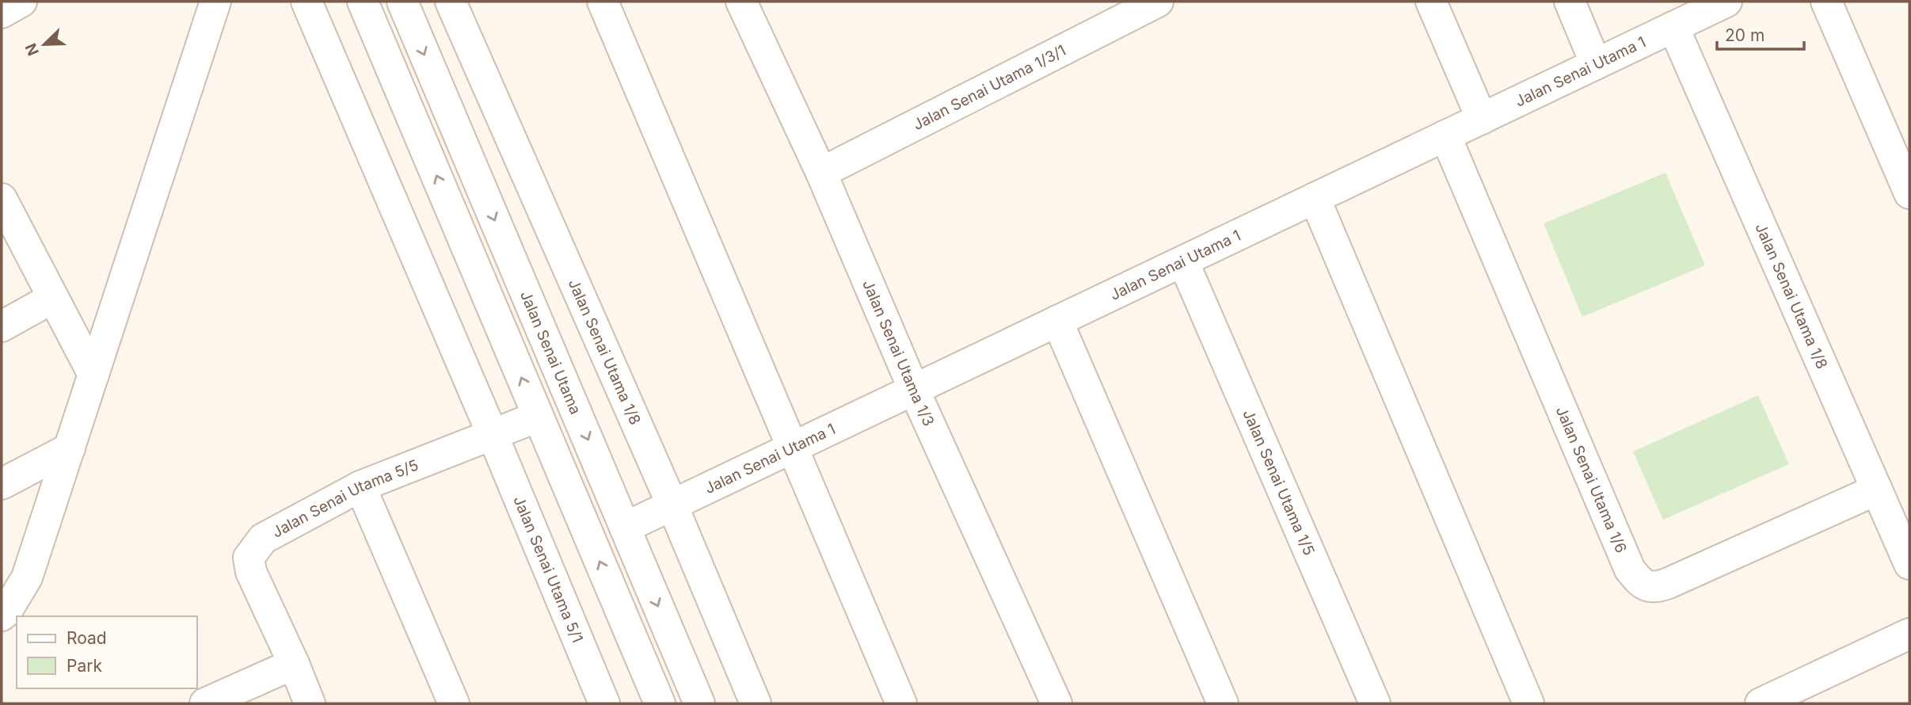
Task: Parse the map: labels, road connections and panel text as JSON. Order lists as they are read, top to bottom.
{
  "streets": {
    "street": [
      "Jalan Senai Utama 1",
      "Jalan Senai Utama 1/3/1",
      "Jalan Senai Utama 1/8",
      "Jalan Senai Utama",
      "Jalan Senai Utama 1/3",
      "Jalan Senai Utama 1/6",
      "Jalan Senai Utama 1/5",
      "Jalan Senai Utama 5/5",
      "Jalan Senai Utama 5/1"
    ]
  },
  "crossings": [
    ["Jalan Senai Utama 1", "Jalan Senai Utama 1/8"],
    ["Jalan Senai Utama 1", "Jalan Senai Utama"],
    ["Jalan Senai Utama 1", "Jalan Senai Utama 1/3"],
    ["Jalan Senai Utama 1", "Jalan Senai Utama 1/6"],
    ["Jalan Senai Utama 1", "Jalan Senai Utama 1/5"],
    ["Jalan Senai Utama 1/3/1", "Jalan Senai Utama 1/3"],
    ["Jalan Senai Utama 1/8", "Jalan Senai Utama 1/6"],
    ["Jalan Senai Utama 5/5", "Jalan Senai Utama 5/1"]
  ],
  "legend": ["Road", "Park"],
  "scale_bar": "20 m",
  "north": "bottom left"
}
